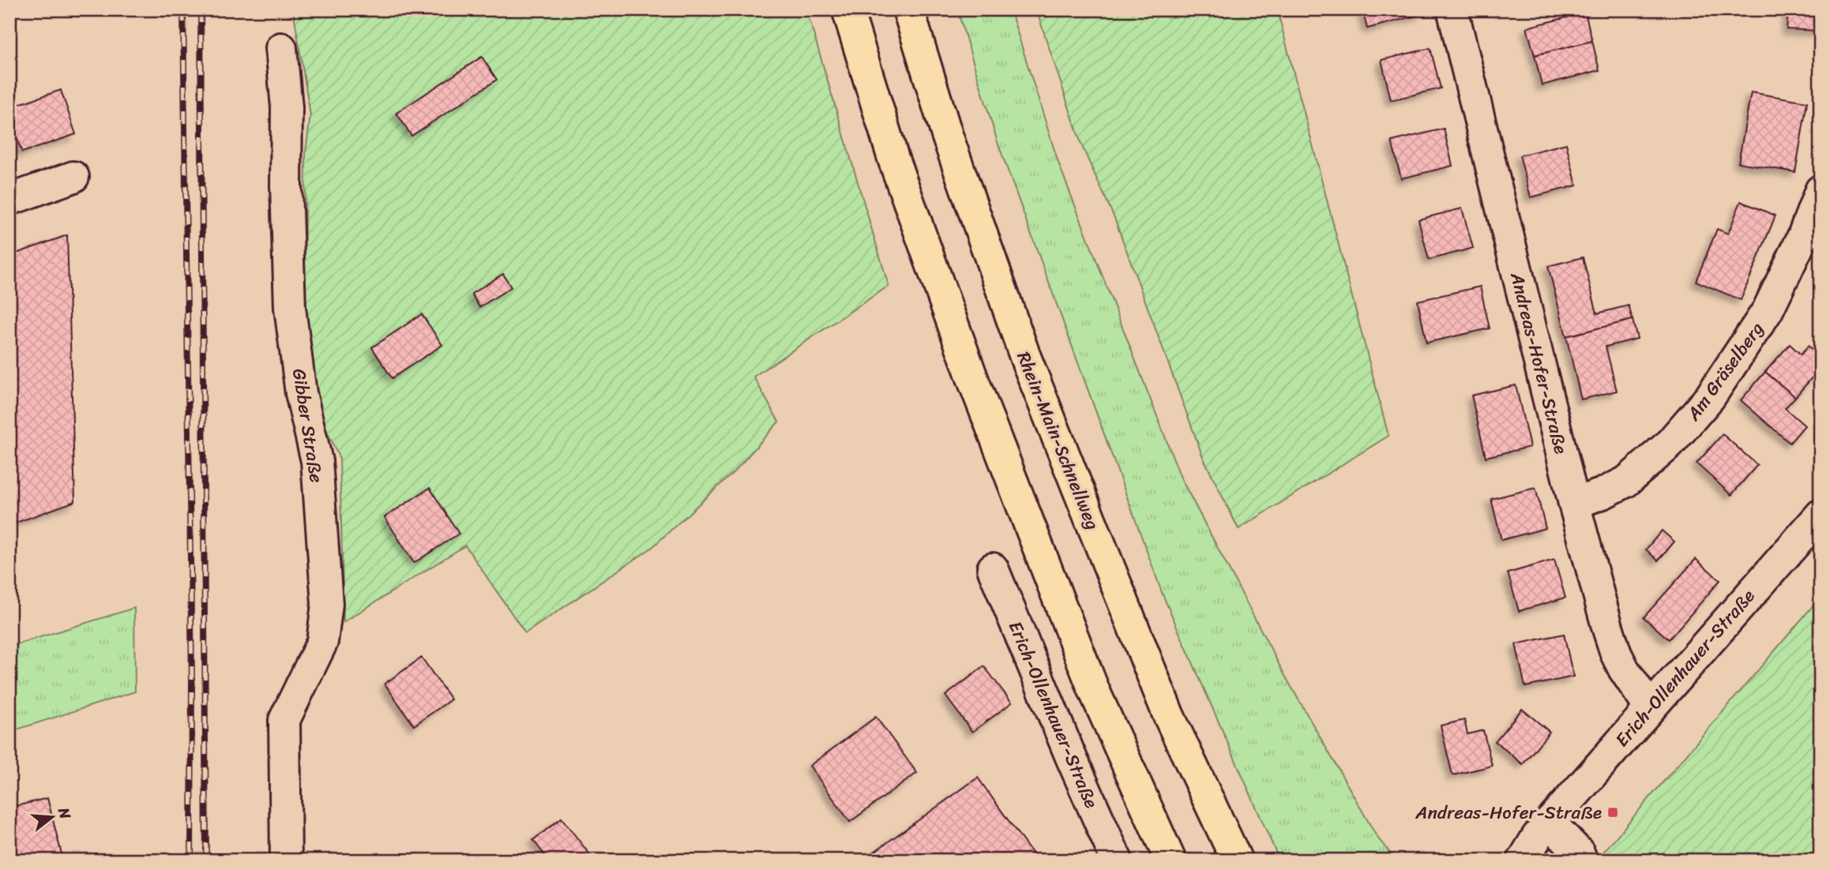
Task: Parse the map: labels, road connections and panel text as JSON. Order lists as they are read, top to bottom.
{
  "streets": {
    "highway": ["Rhein-Main-Schnellweg"],
    "street": [
      "Andreas-Hofer-Straße",
      "Am Gräselberg",
      "Gibber Straße",
      "Erich-Ollenhauer-Straße"
    ]
  },
  "crossings": [
    ["Andreas-Hofer-Straße", "Am Gräselberg"],
    ["Andreas-Hofer-Straße", "Erich-Ollenhauer-Straße"]
  ],
  "places": {
    "transit": ["Andreas-Hofer-Straße"]
  },
  "north": "right"
}
